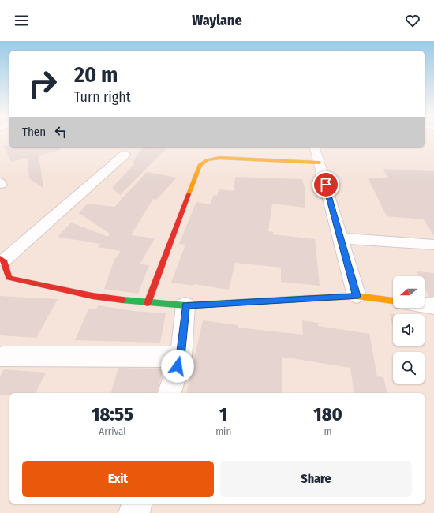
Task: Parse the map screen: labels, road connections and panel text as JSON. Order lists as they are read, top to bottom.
{
  "north": "left",
  "page": {
    "header": "Waylane",
    "turn": ["20 m", "Turn right"],
    "then": "Then",
    "eta": [
      "18:55",
      "Arrival",
      "1",
      "min",
      "180",
      "m"
    ],
    "buttons": ["Exit", "Share"]
  }
}
